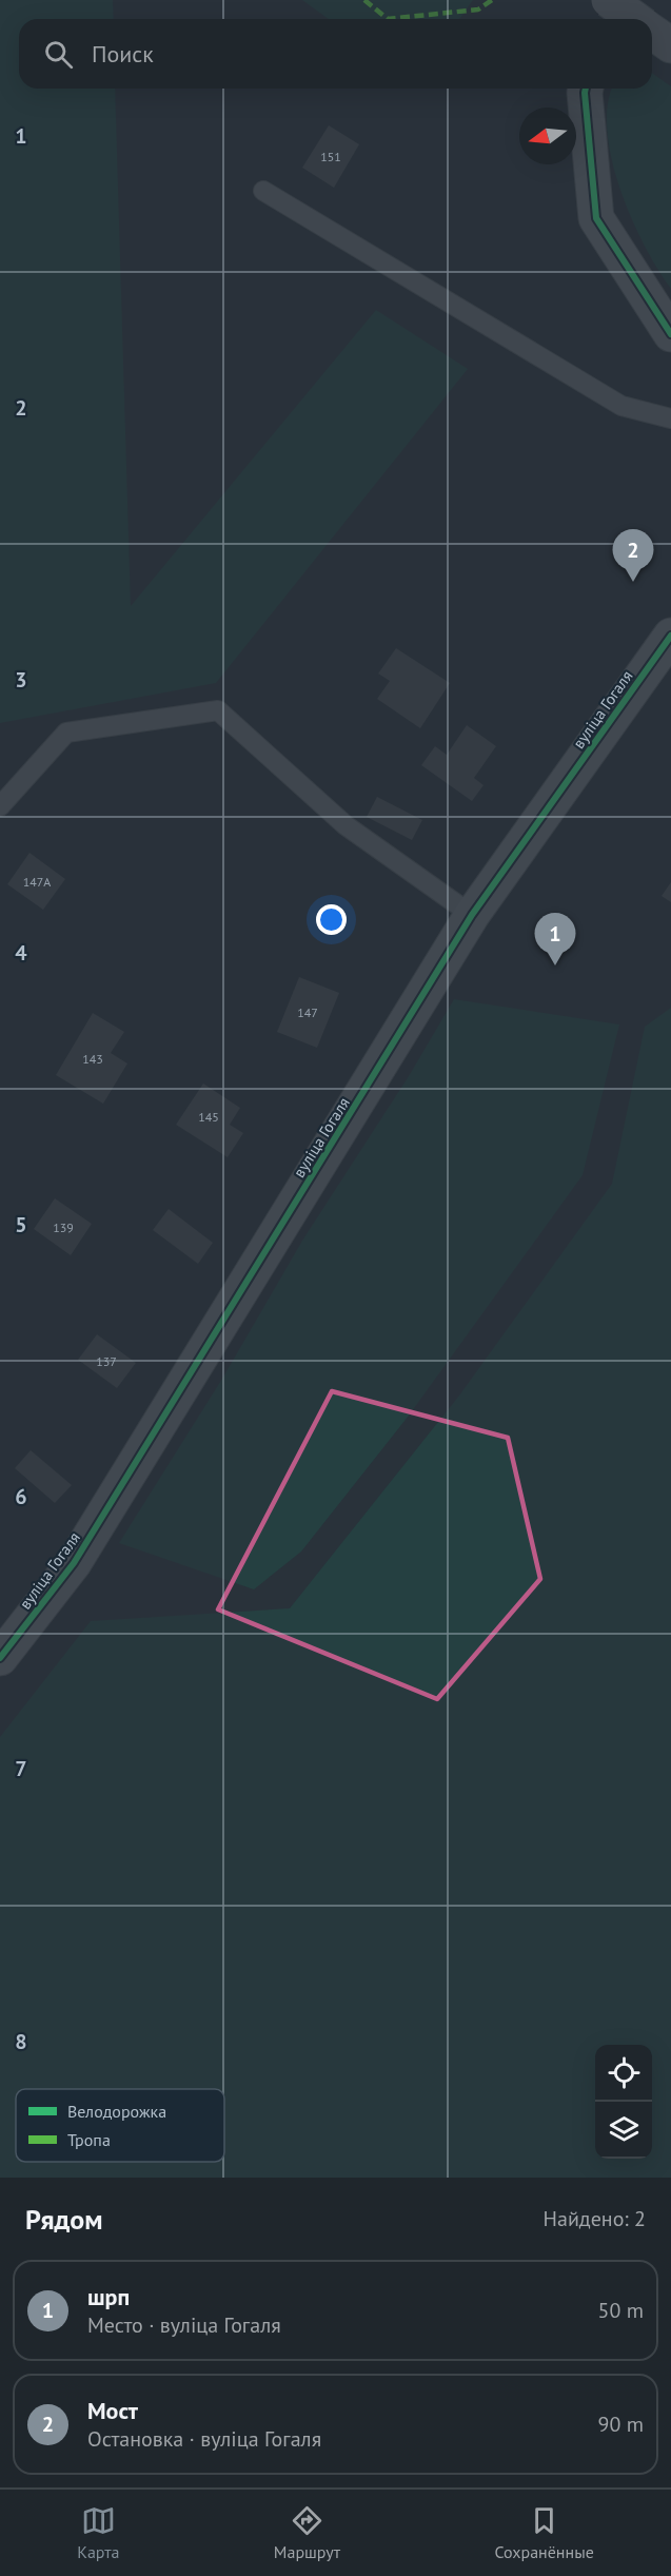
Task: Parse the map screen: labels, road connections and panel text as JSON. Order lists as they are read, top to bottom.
{
  "streets": {
    "street": ["вуліца Гогаля"]
  },
  "house_numbers": [
    "151",
    "147А",
    "147",
    "143",
    "145",
    "139",
    "137"
  ],
  "legend": ["Велодорожка", "Тропа"],
  "north": "left",
  "page": {
    "search": "Поиск",
    "pins": ["2", "1"],
    "heading": ["Рядом", "Найдено: 2"],
    "list": [
      {
        "mark": "1",
        "name": "шрп",
        "note": "Место · вуліца Гогаля",
        "value": "50 m"
      },
      {
        "mark": "2",
        "name": "Мост",
        "note": "Остановка · вуліца Гогаля",
        "value": "90 m"
      }
    ],
    "nav": ["Карта", "Маршрут", "Сохранённые"]
  },
  "grid": {
    "rows": [
      "1",
      "2",
      "3",
      "4",
      "5",
      "6",
      "7",
      "8"
    ]
  }
}
